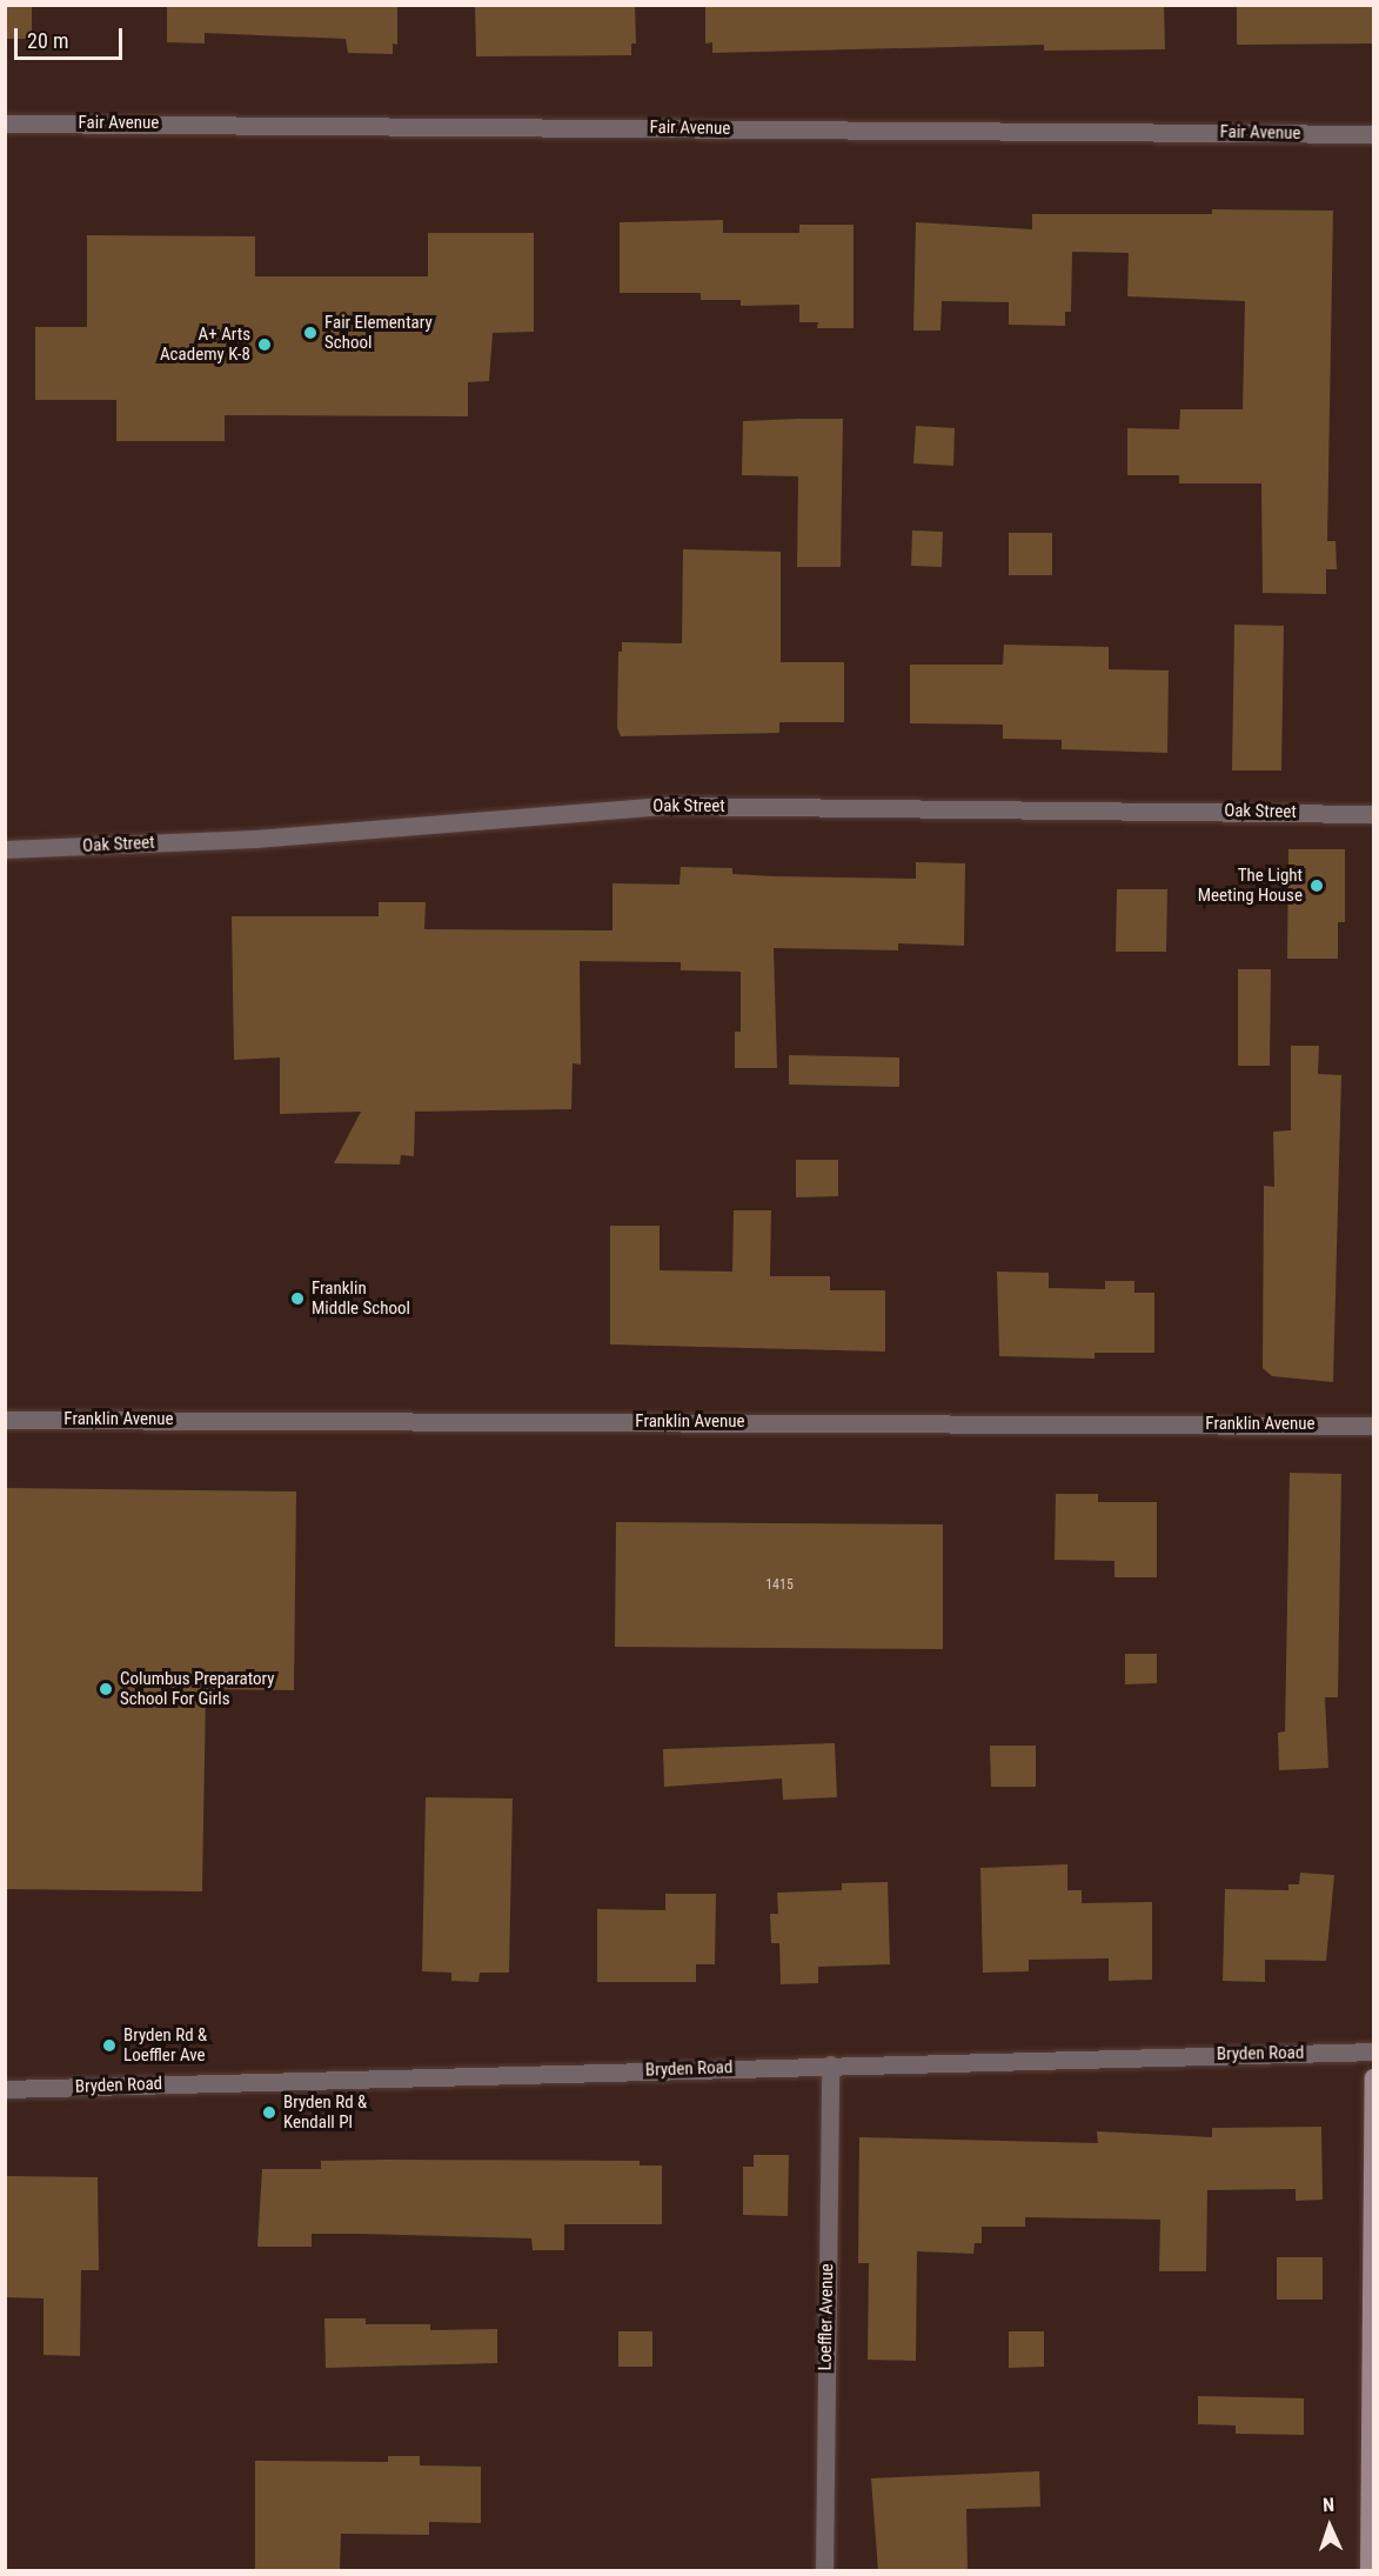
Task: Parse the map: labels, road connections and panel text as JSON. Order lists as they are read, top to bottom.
{
  "streets": {
    "street": [
      "Fair Avenue",
      "Oak Street",
      "Franklin Avenue",
      "Bryden Road",
      "Loeffler Avenue"
    ]
  },
  "crossings": [
    ["Bryden Road", "Loeffler Avenue"]
  ],
  "places": [
    "Fair Elementary School",
    "A+ Arts Academy K-8",
    "The Light Meeting House",
    "Franklin Middle School",
    "Columbus Preparatory School For Girls",
    "Bryden Rd & Loeffler Ave",
    "Bryden Rd & Kendall Pl"
  ],
  "house_numbers": ["1415"],
  "scale_bar": "20 m",
  "north": "top"
}
